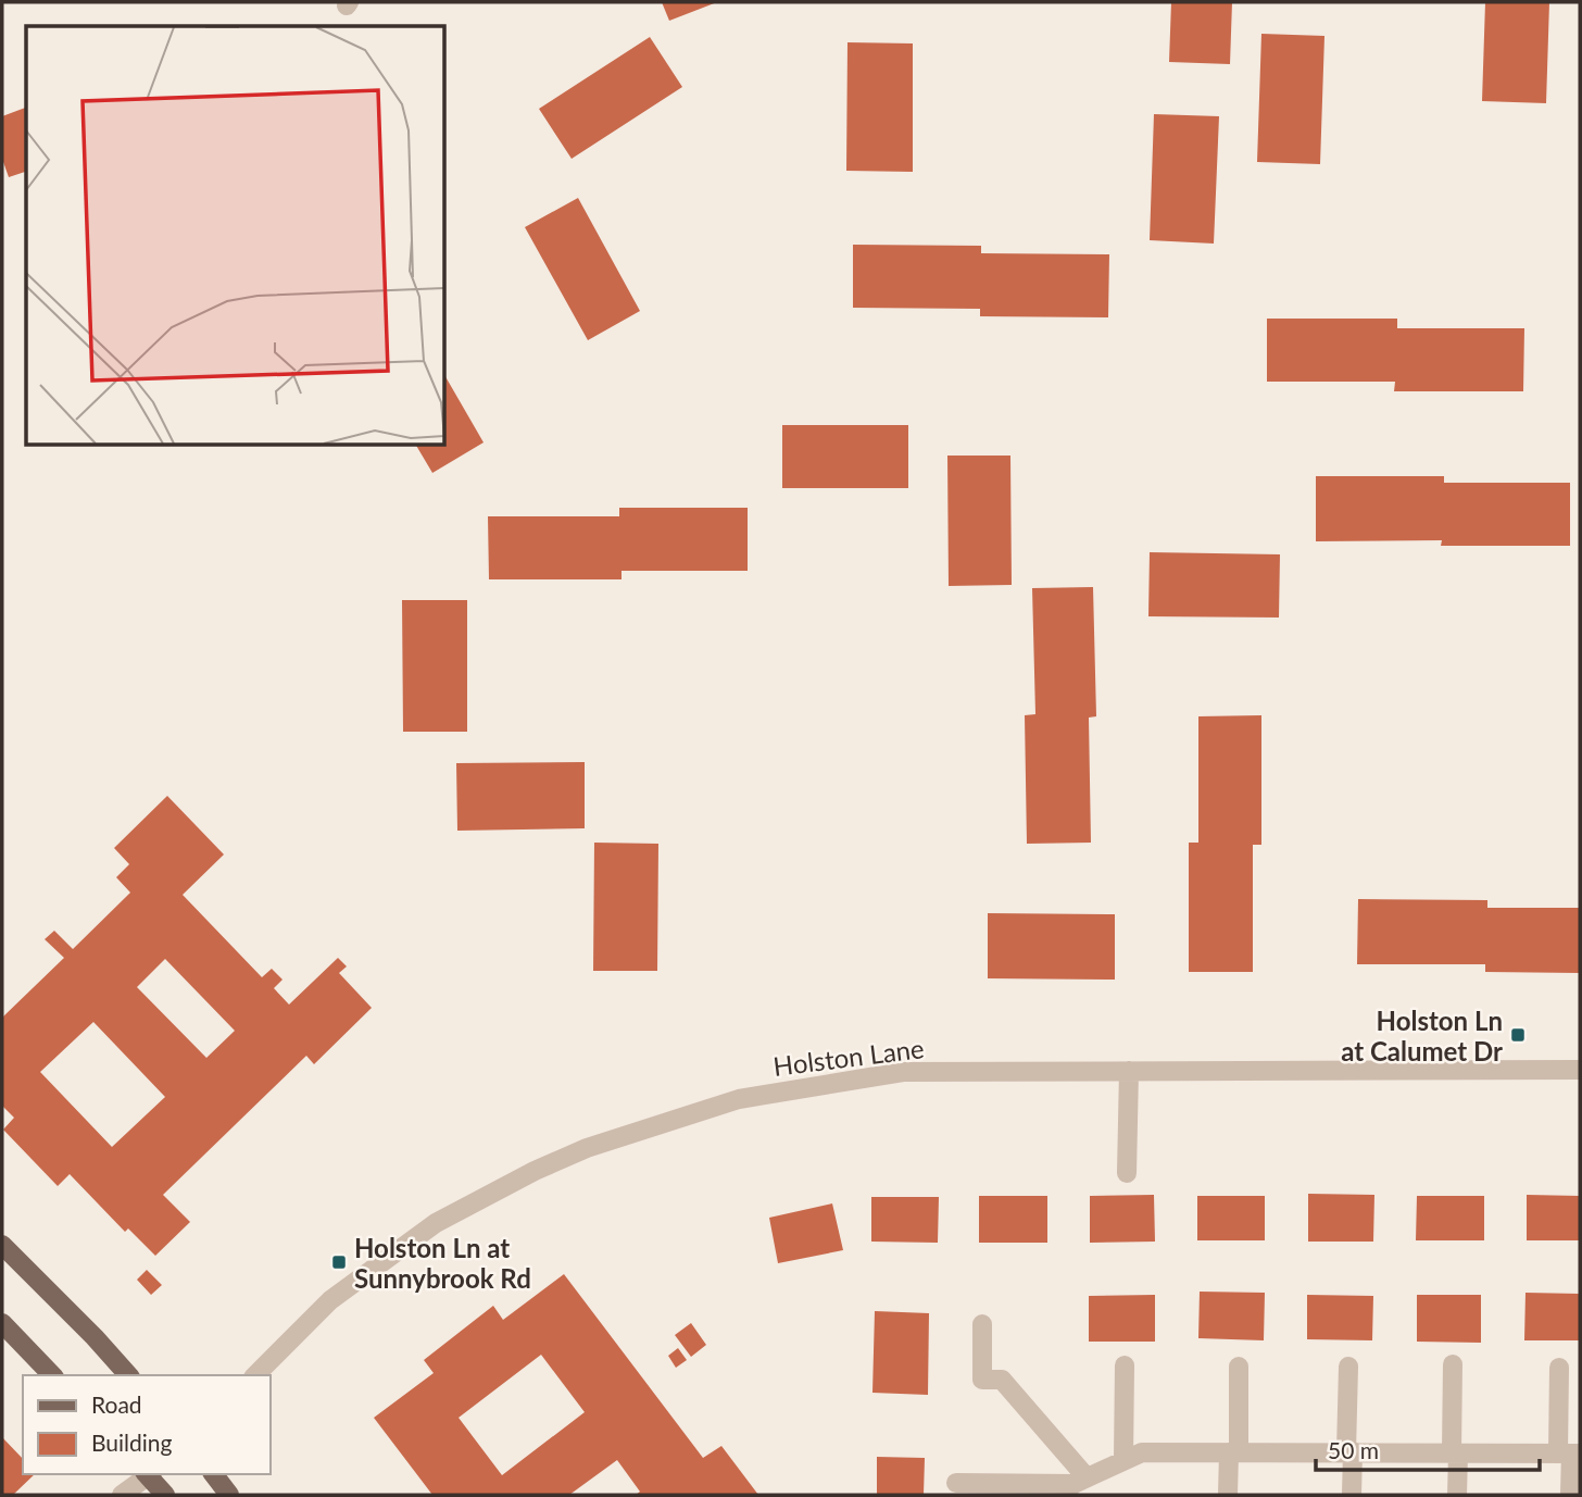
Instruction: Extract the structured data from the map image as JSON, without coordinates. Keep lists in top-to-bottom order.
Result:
{
  "streets": {
    "street": ["Holston Lane"]
  },
  "places": {
    "transit": ["Holston Ln at Calumet Dr", "Holston Ln at Sunnybrook Rd"]
  },
  "legend": ["Road", "Building"],
  "scale_bar": "50 m"
}
